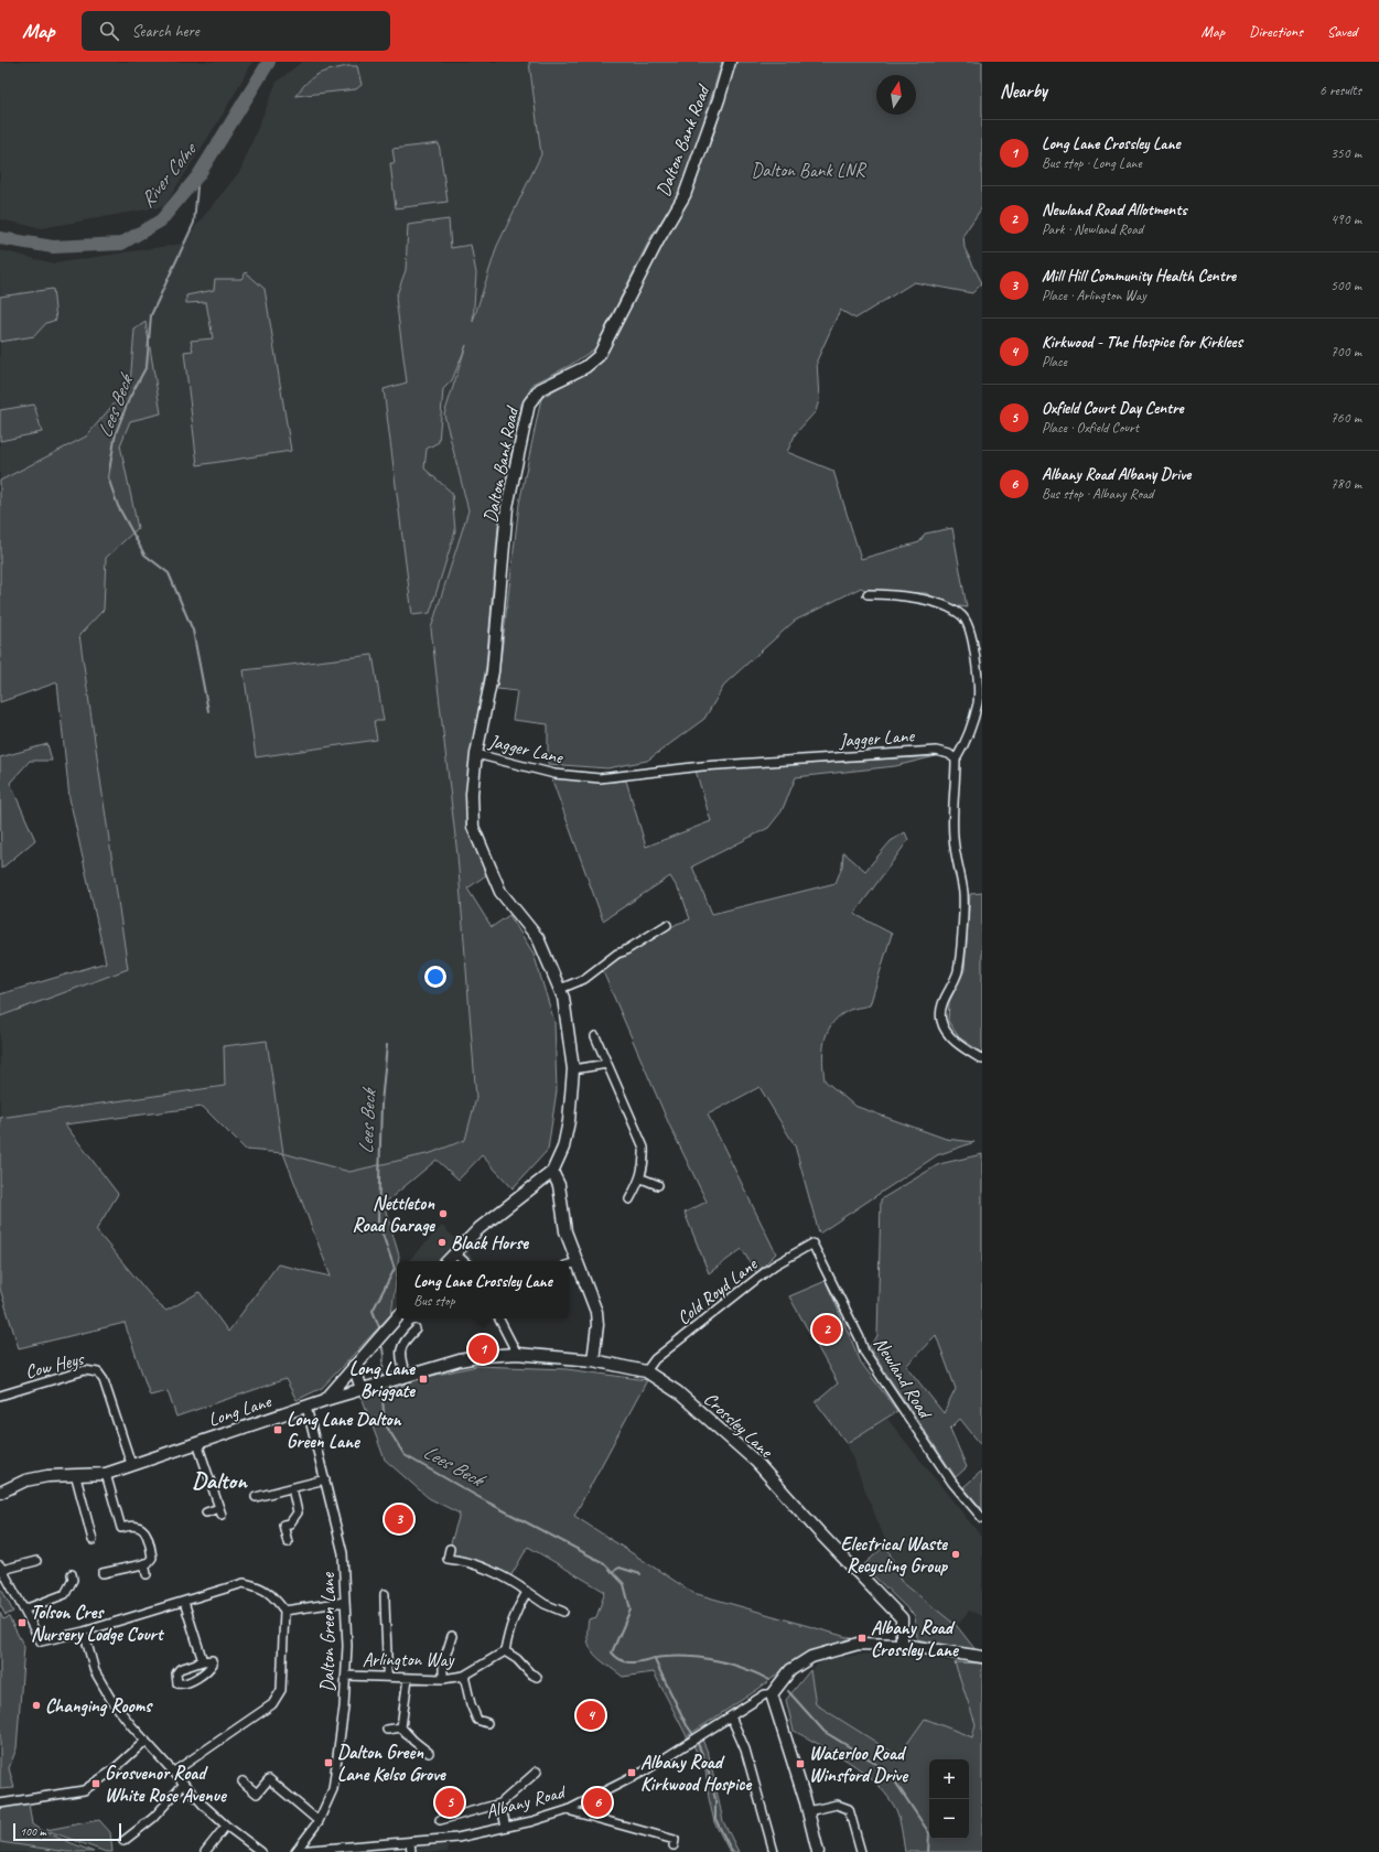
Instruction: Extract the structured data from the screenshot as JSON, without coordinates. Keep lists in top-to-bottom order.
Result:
{
  "streets": {
    "street": [
      "Dalton Bank Road",
      "Jagger Lane",
      "Cold Royd Lane",
      "Cow Heys",
      "Newland Road",
      "Long Lane",
      "Crossley Lane",
      "Dalton Green Lane",
      "Arlington Way",
      "Albany Road"
    ]
  },
  "crossings": [
    ["Dalton Bank Road", "Jagger Lane"],
    ["Cold Royd Lane", "Newland Road"],
    ["Cold Royd Lane", "Crossley Lane"],
    ["Cow Heys", "Long Lane"],
    ["Long Lane", "Crossley Lane"],
    ["Long Lane", "Dalton Green Lane"],
    ["Crossley Lane", "Albany Road"],
    ["Dalton Green Lane", "Arlington Way"],
    ["Dalton Green Lane", "Albany Road"]
  ],
  "districts": ["Dalton"],
  "water": ["River Colne", "Lees Beck"],
  "parks": ["Dalton Bank LNR"],
  "places": {
    "other": [
      "Nettleton Road Garage",
      "Black Horse",
      "Electrical Waste Recycling Group",
      "Changing Rooms"
    ],
    "transit": [
      "Long Lane Briggate",
      "Long Lane Dalton Green Lane",
      "Tolson Cres Nursery Lodge Court",
      "Albany Road Crossley Lane",
      "Dalton Green Lane Kelso Grove",
      "Waterloo Road Winsford Drive",
      "Albany Road Kirkwood Hospice",
      "Grosvenor Road White Rose Avenue"
    ]
  },
  "scale_bar": "100 m",
  "north": "top",
  "page": {
    "header": "Map",
    "search": "Search here",
    "nav": ["Map", "Directions", "Saved"],
    "heading": ["Nearby", "6 results"],
    "list": [
      {
        "mark": "1",
        "name": "Long Lane Crossley Lane",
        "note": "Bus stop · Long Lane",
        "value": "350 m"
      },
      {
        "mark": "2",
        "name": "Newland Road Allotments",
        "note": "Park · Newland Road",
        "value": "490 m"
      },
      {
        "mark": "3",
        "name": "Mill Hill Community Health Centre",
        "note": "Place · Arlington Way",
        "value": "500 m"
      },
      {
        "mark": "4",
        "name": "Kirkwood - The Hospice for Kirklees",
        "note": "Place",
        "value": "700 m"
      },
      {
        "mark": "5",
        "name": "Oxfield Court Day Centre",
        "note": "Place · Oxfield Court",
        "value": "760 m"
      },
      {
        "mark": "6",
        "name": "Albany Road Albany Drive",
        "note": "Bus stop · Albany Road",
        "value": "780 m"
      }
    ],
    "popup": ["Long Lane Crossley Lane", "Bus stop"],
    "pins": [
      "2",
      "1",
      "3",
      "4",
      "5",
      "6"
    ],
    "map_buttons": ["+", "−"],
    "scale": "100 m"
  }
}
